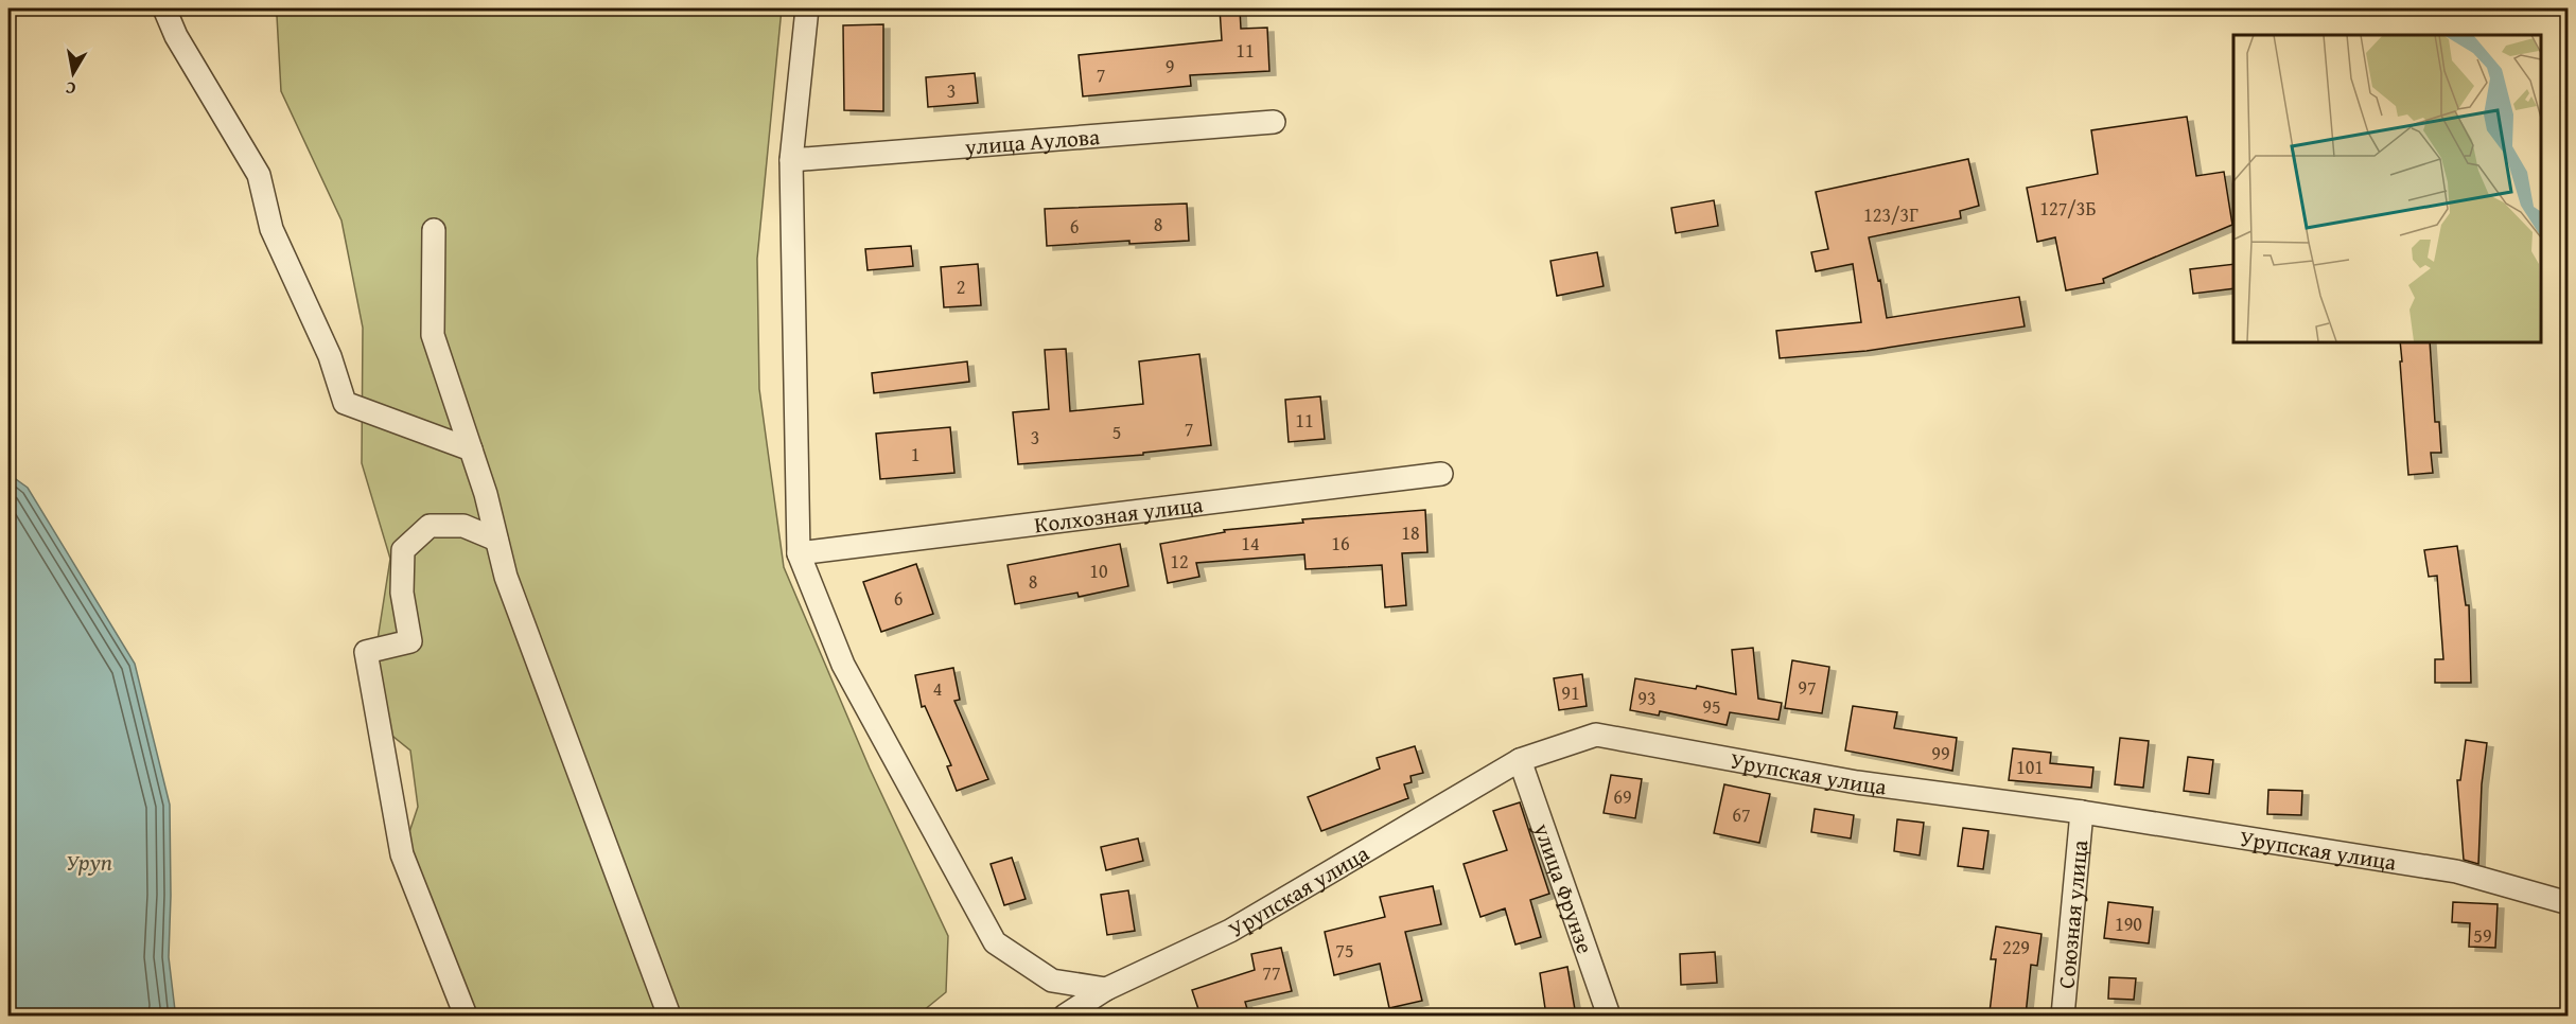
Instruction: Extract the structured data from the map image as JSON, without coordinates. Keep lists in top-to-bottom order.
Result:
{
  "streets": {
    "street": [
      "улица Аулова",
      "Колхозная улица",
      "Урупская улица",
      "улица Фрунзе",
      "Союзная улица"
    ]
  },
  "crossings": [
    ["Урупская улица", "улица Фрунзе"],
    ["Урупская улица", "Союзная улица"]
  ],
  "water": ["Уруп"],
  "house_numbers": [
    "11",
    "9",
    "7",
    "3",
    "127/3Б",
    "123/3Г",
    "8",
    "6",
    "2",
    "11",
    "7",
    "5",
    "3",
    "1",
    "18",
    "14",
    "16",
    "12",
    "10",
    "8",
    "6",
    "97",
    "4",
    "91",
    "93",
    "95",
    "99",
    "101",
    "69",
    "67",
    "190",
    "59",
    "229",
    "75",
    "77"
  ],
  "north": "bottom"
}
